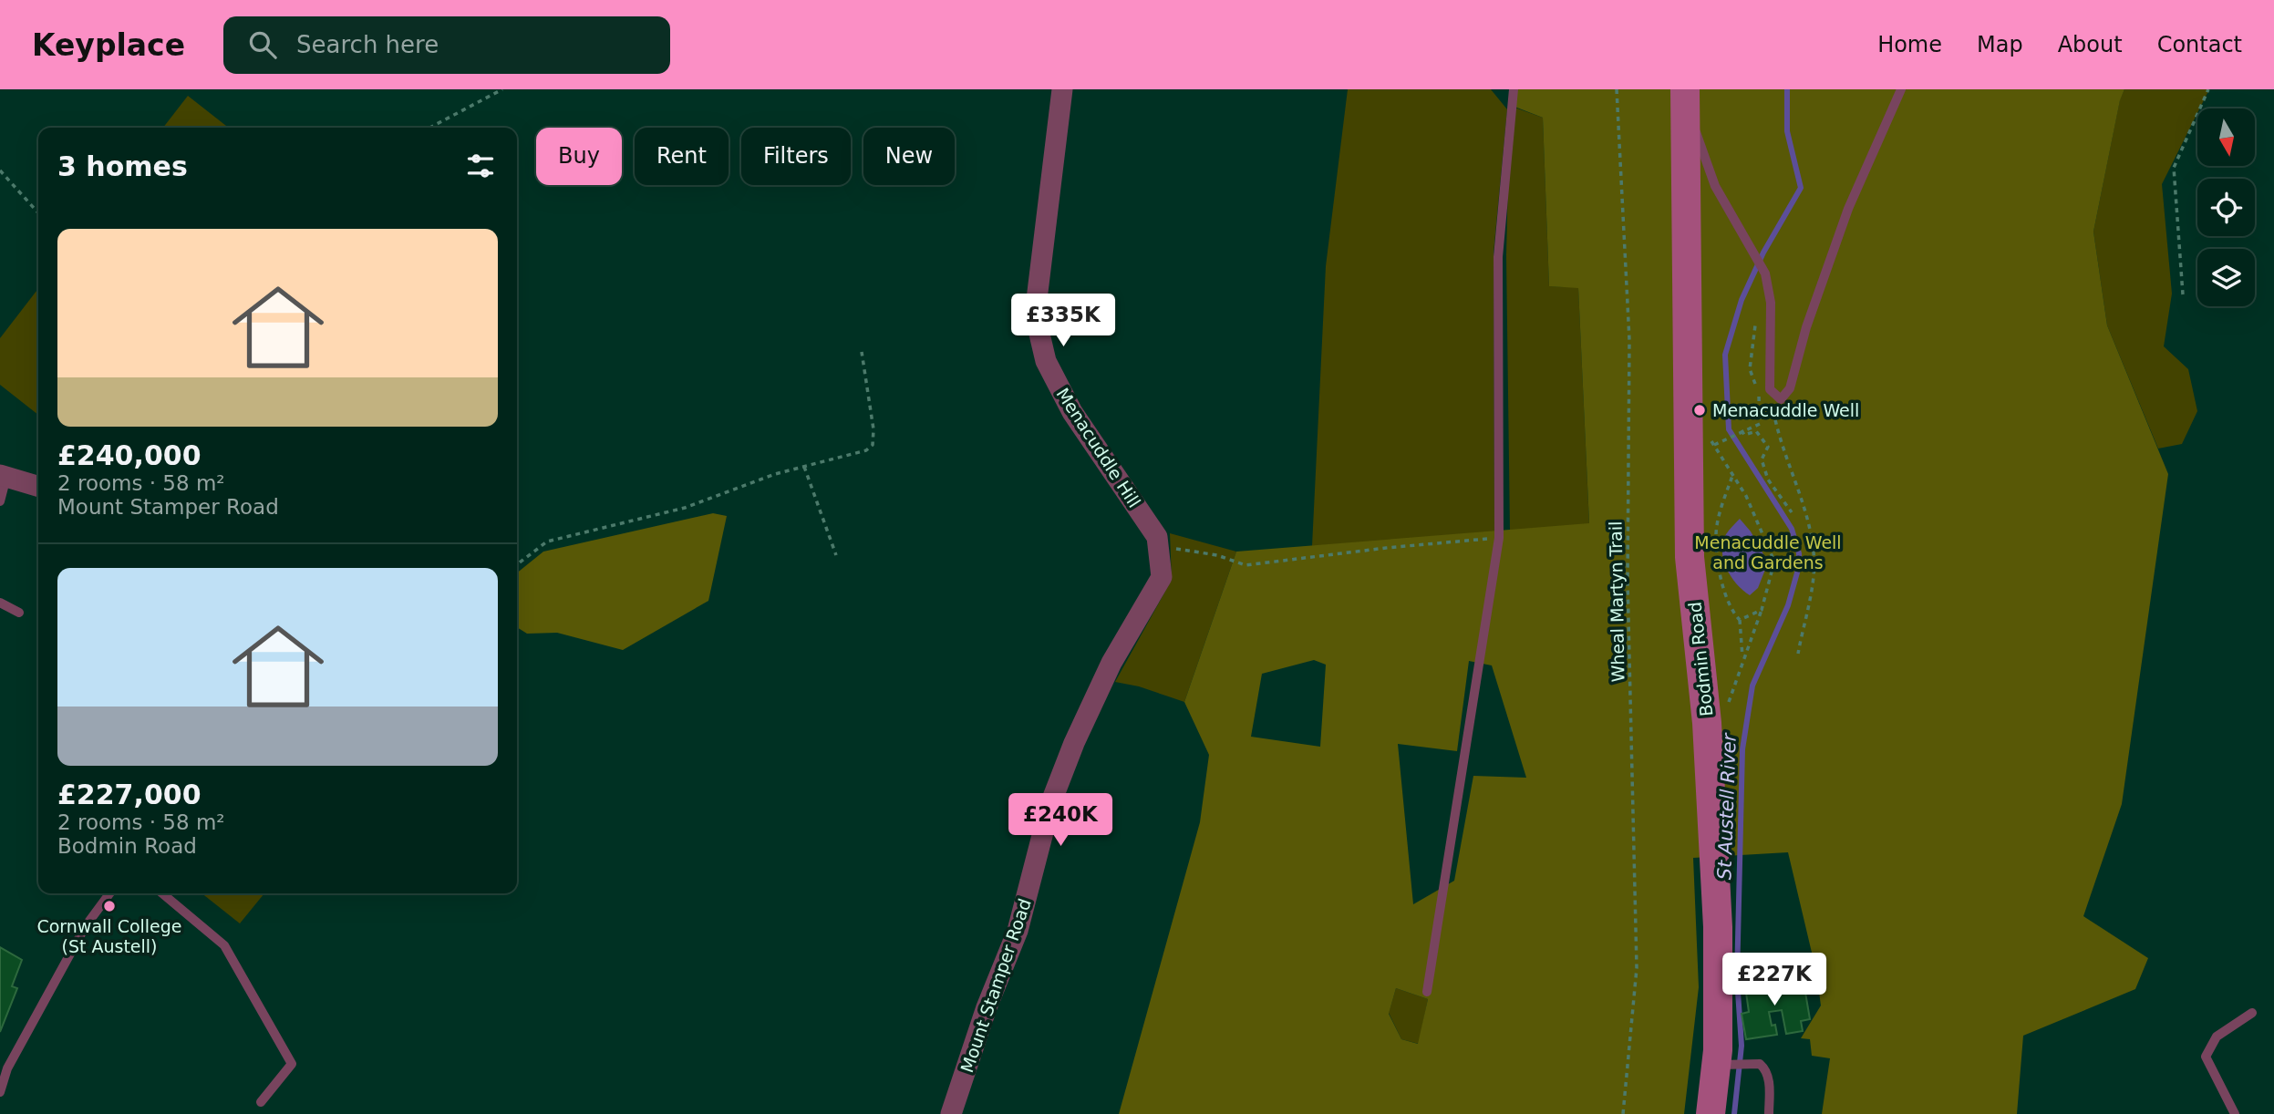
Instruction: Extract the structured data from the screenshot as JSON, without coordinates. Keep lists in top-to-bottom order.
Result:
{
  "streets": {
    "main road": ["Bodmin Road"],
    "street": ["Menacuddle Hill", "Mount Stamper Road"],
    "path": ["Wheal Martyn Trail"]
  },
  "crossings": [
    ["Menacuddle Hill", "Mount Stamper Road"]
  ],
  "water": ["St Austell River"],
  "parks": ["Menacuddle Well and Gardens"],
  "places": ["Menacuddle Well", "Cornwall College (St Austell)"],
  "north": "bottom",
  "page": {
    "header": "Keyplace",
    "search": "Search here",
    "nav": [
      "Home",
      "Map",
      "About",
      "Contact"
    ],
    "chip": [
      "Buy",
      "Rent",
      "Filters",
      "New"
    ],
    "heading": "3 homes",
    "list": [
      {
        "name": "£240,000",
        "note": "2 rooms · 58 m² · Mount Stamper Road"
      },
      {
        "name": "£227,000",
        "note": "2 rooms · 58 m² · Bodmin Road"
      }
    ],
    "price": ["£335K", "£240K", "£227K"]
  }
}
